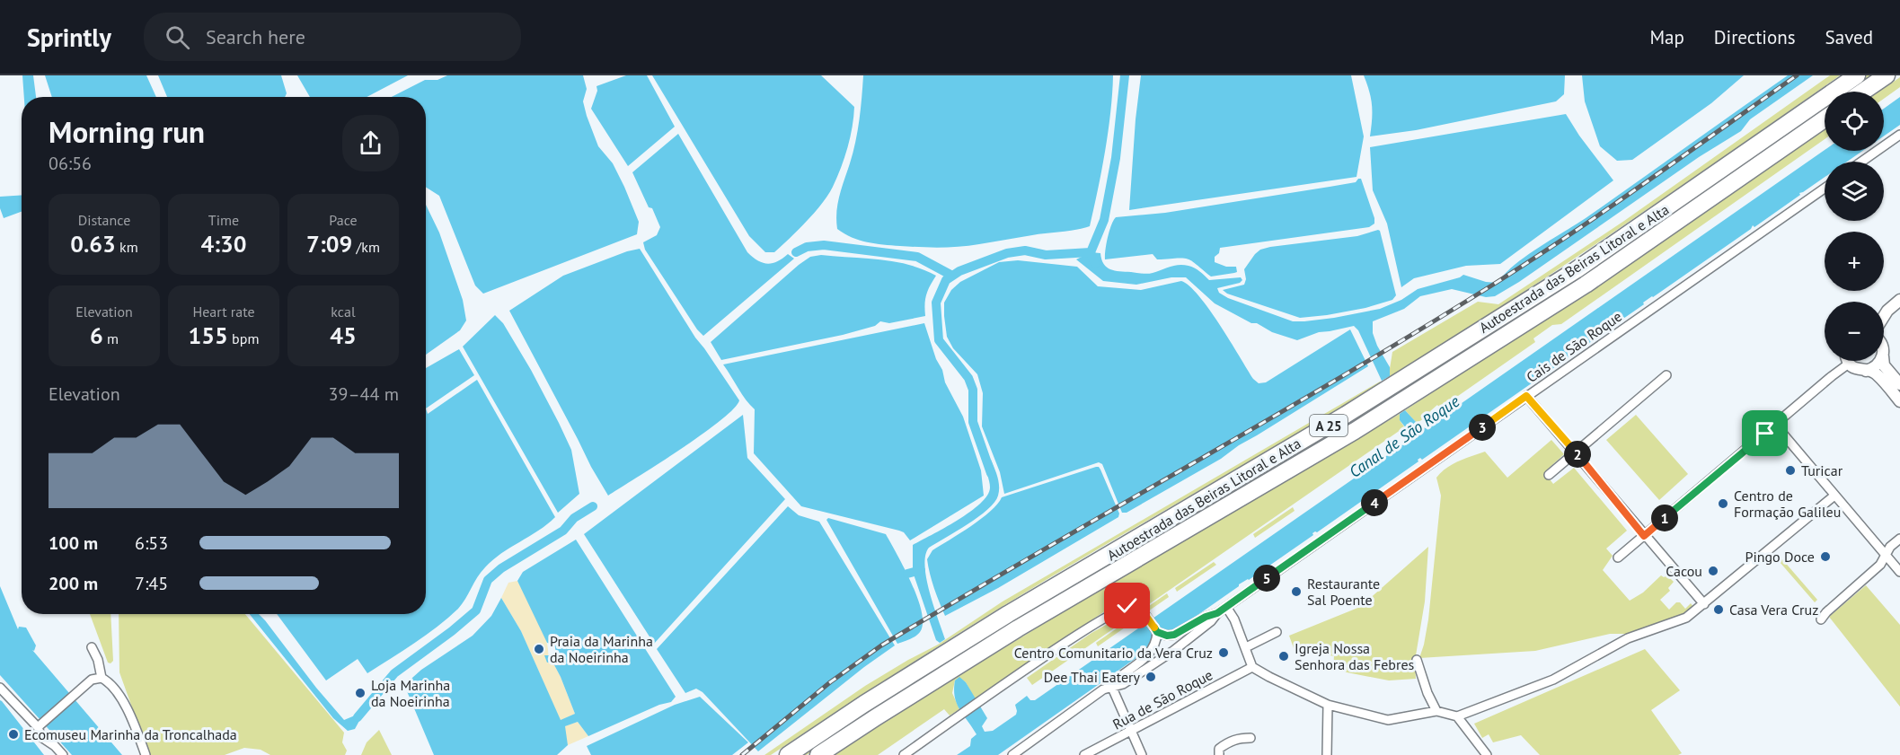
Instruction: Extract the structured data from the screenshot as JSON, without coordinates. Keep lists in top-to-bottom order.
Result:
{
  "streets": {
    "highway": ["Autoestrada das Beiras Litoral e Alta", "A 25"],
    "street": ["Cais de São Roque", "Rua de São Roque"]
  },
  "water": ["Canal de São Roque"],
  "places": [
    "Turicar",
    "Centro de Formação Galileu",
    "Pingo Doce",
    "Cacou",
    "Restaurante Sal Poente",
    "Casa Vera Cruz",
    "Praia da Marinha da Noeirinha",
    "Centro Comunitario da Vera Cruz",
    "Igreja Nossa Senhora das Febres",
    "Dee Thai Eatery",
    "Loja Marinha da Noeirinha",
    "Ecomuseu Marinha da Troncalhada"
  ],
  "page": {
    "header": "Sprintly",
    "search": "Search here",
    "nav": ["Map", "Directions", "Saved"],
    "map_buttons": ["+", "−"],
    "heading": ["Morning run", "06:56"],
    "stats": [
      ["Distance", "0.63 km"],
      ["Time", "4:30"],
      ["Pace", "7:09 /km"],
      ["Elevation", "6 m"],
      ["Heart rate", "155 bpm"],
      ["kcal", "45"]
    ],
    "chart": ["Elevation", "39–44 m"],
    "pins": [
      "3",
      "2",
      "4",
      "1",
      "5"
    ],
    "list": [
      {
        "name": "100 m",
        "note": "6:53"
      },
      {
        "name": "200 m",
        "note": "7:45"
      }
    ]
  }
}
